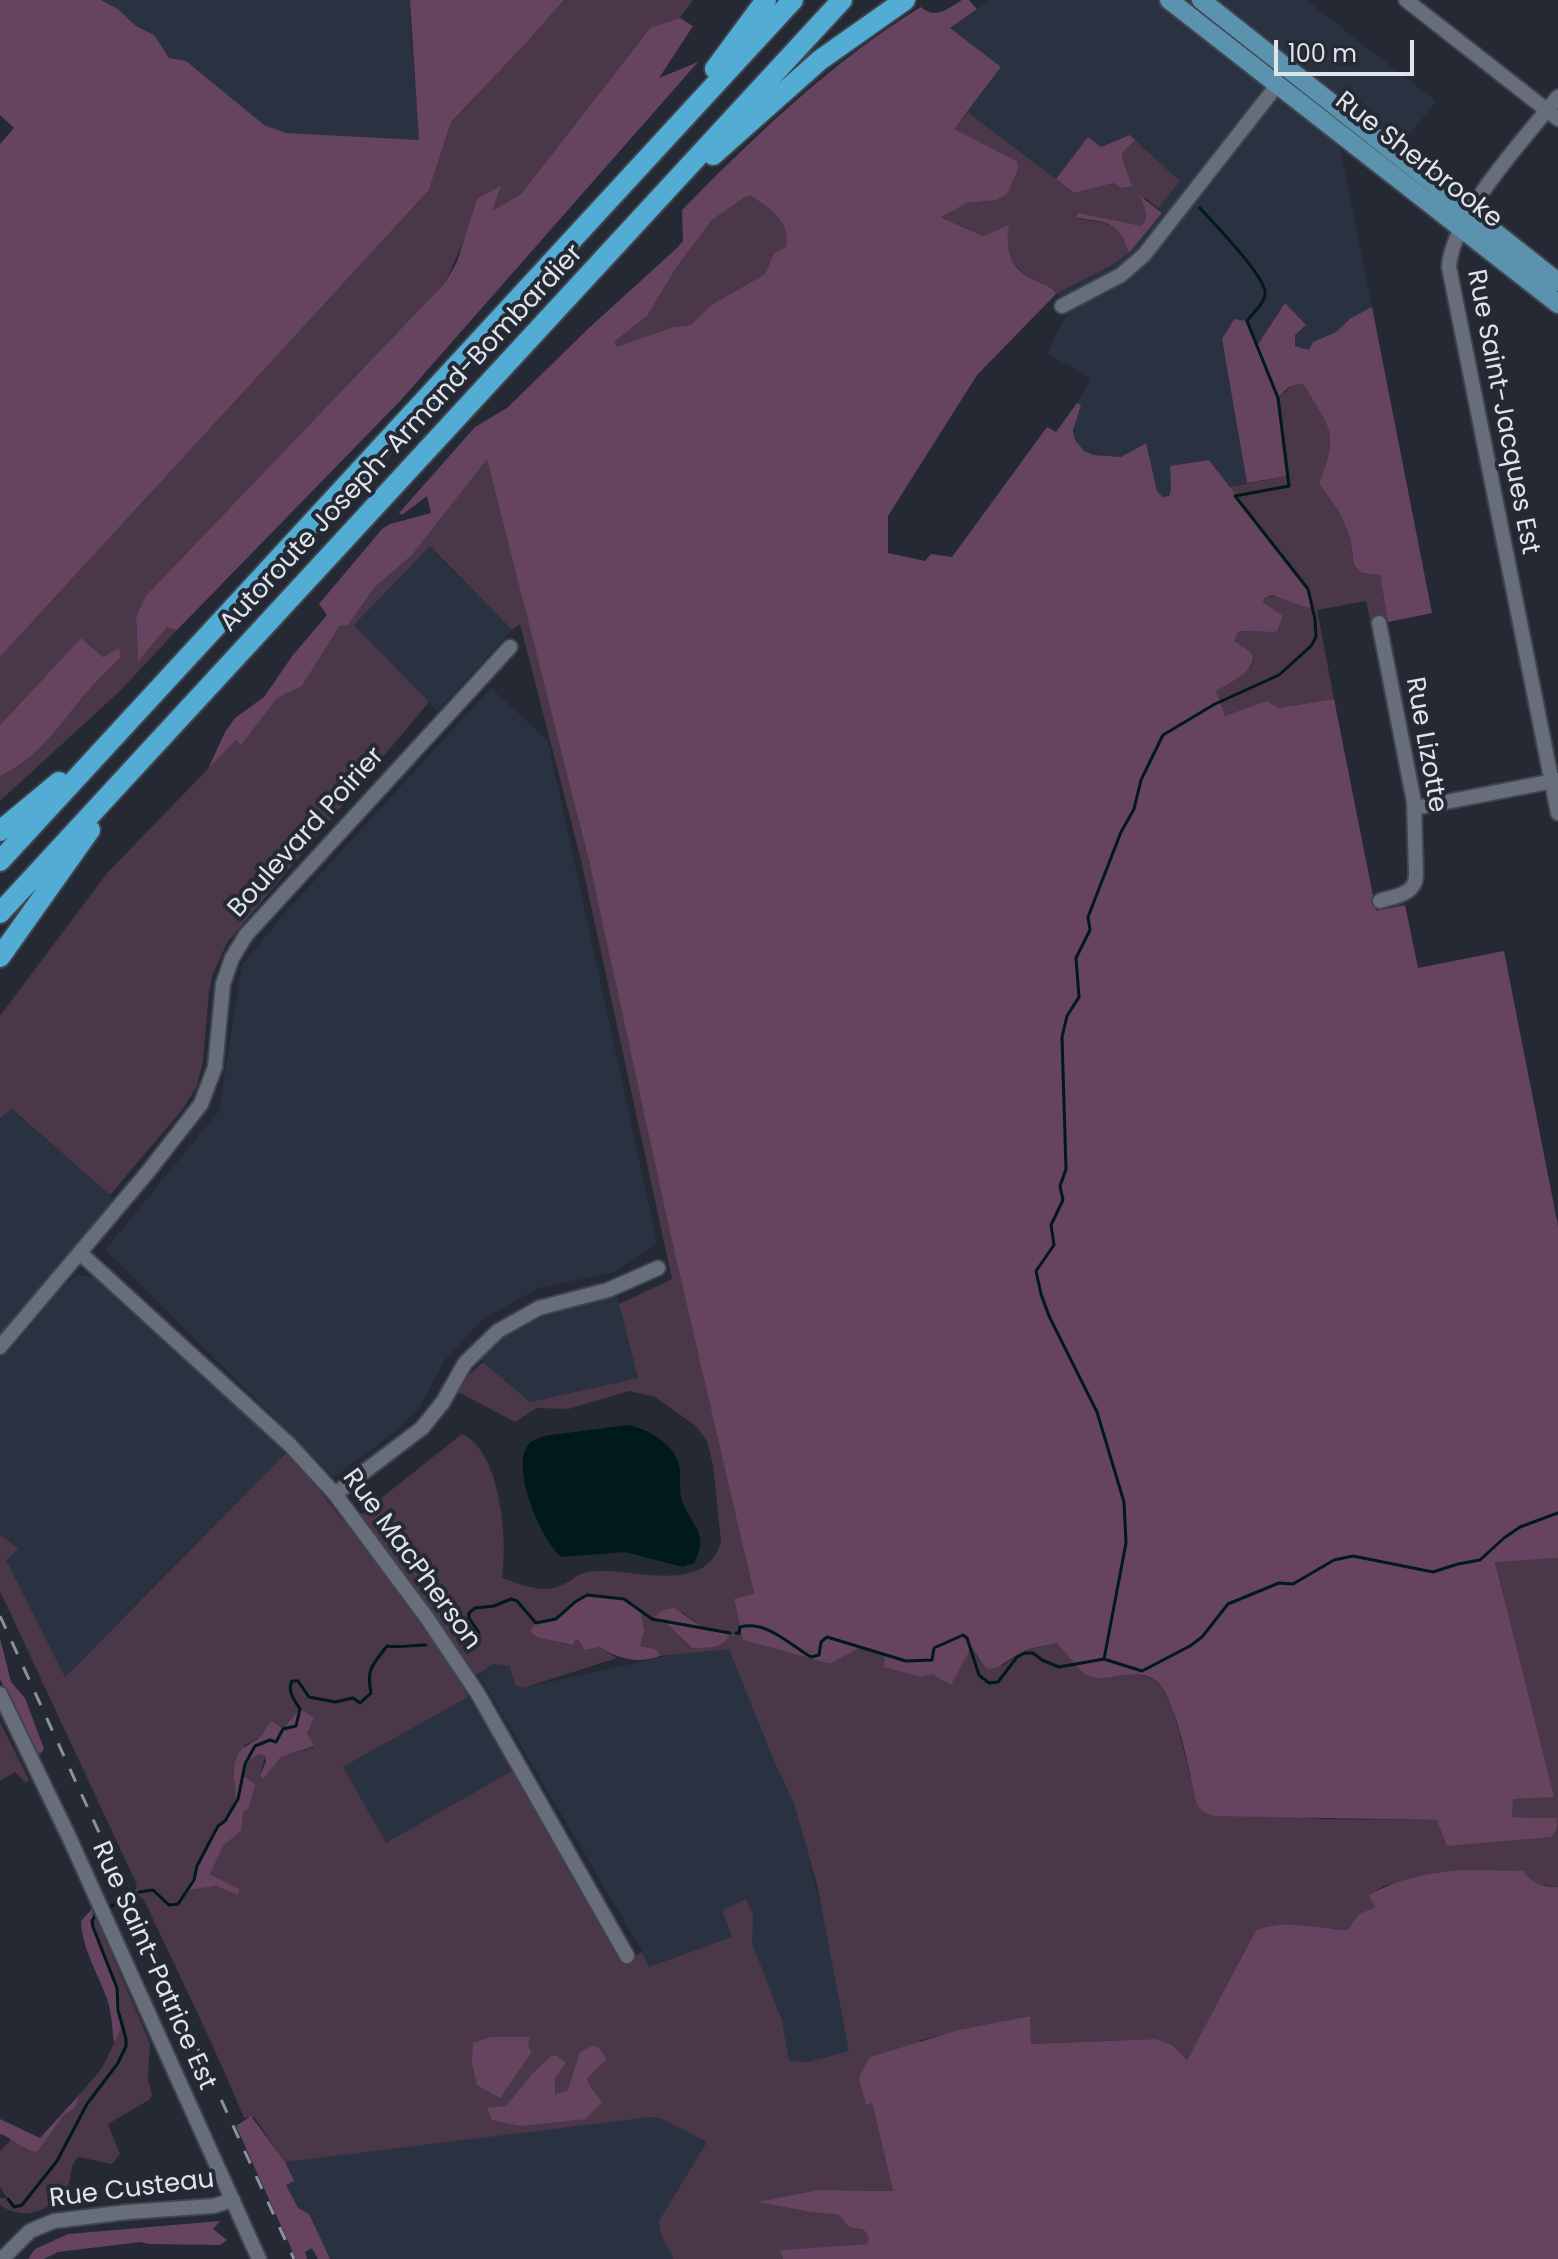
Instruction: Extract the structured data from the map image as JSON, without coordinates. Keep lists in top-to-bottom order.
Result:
{
  "streets": {
    "highway": ["Autoroute Joseph-Armand-Bombardier"],
    "main road": ["Rue Sherbrooke"],
    "street": [
      "Rue Saint-Jacques Est",
      "Rue Lizotte",
      "Boulevard Poirier",
      "Rue MacPherson",
      "Rue Saint-Patrice Est",
      "Rue Custeau"
    ]
  },
  "crossings": [
    ["Rue Sherbrooke", "Rue Saint-Jacques Est"],
    ["Boulevard Poirier", "Rue MacPherson"],
    ["Rue Saint-Patrice Est", "Rue Custeau"]
  ],
  "scale_bar": "100 m"
}
